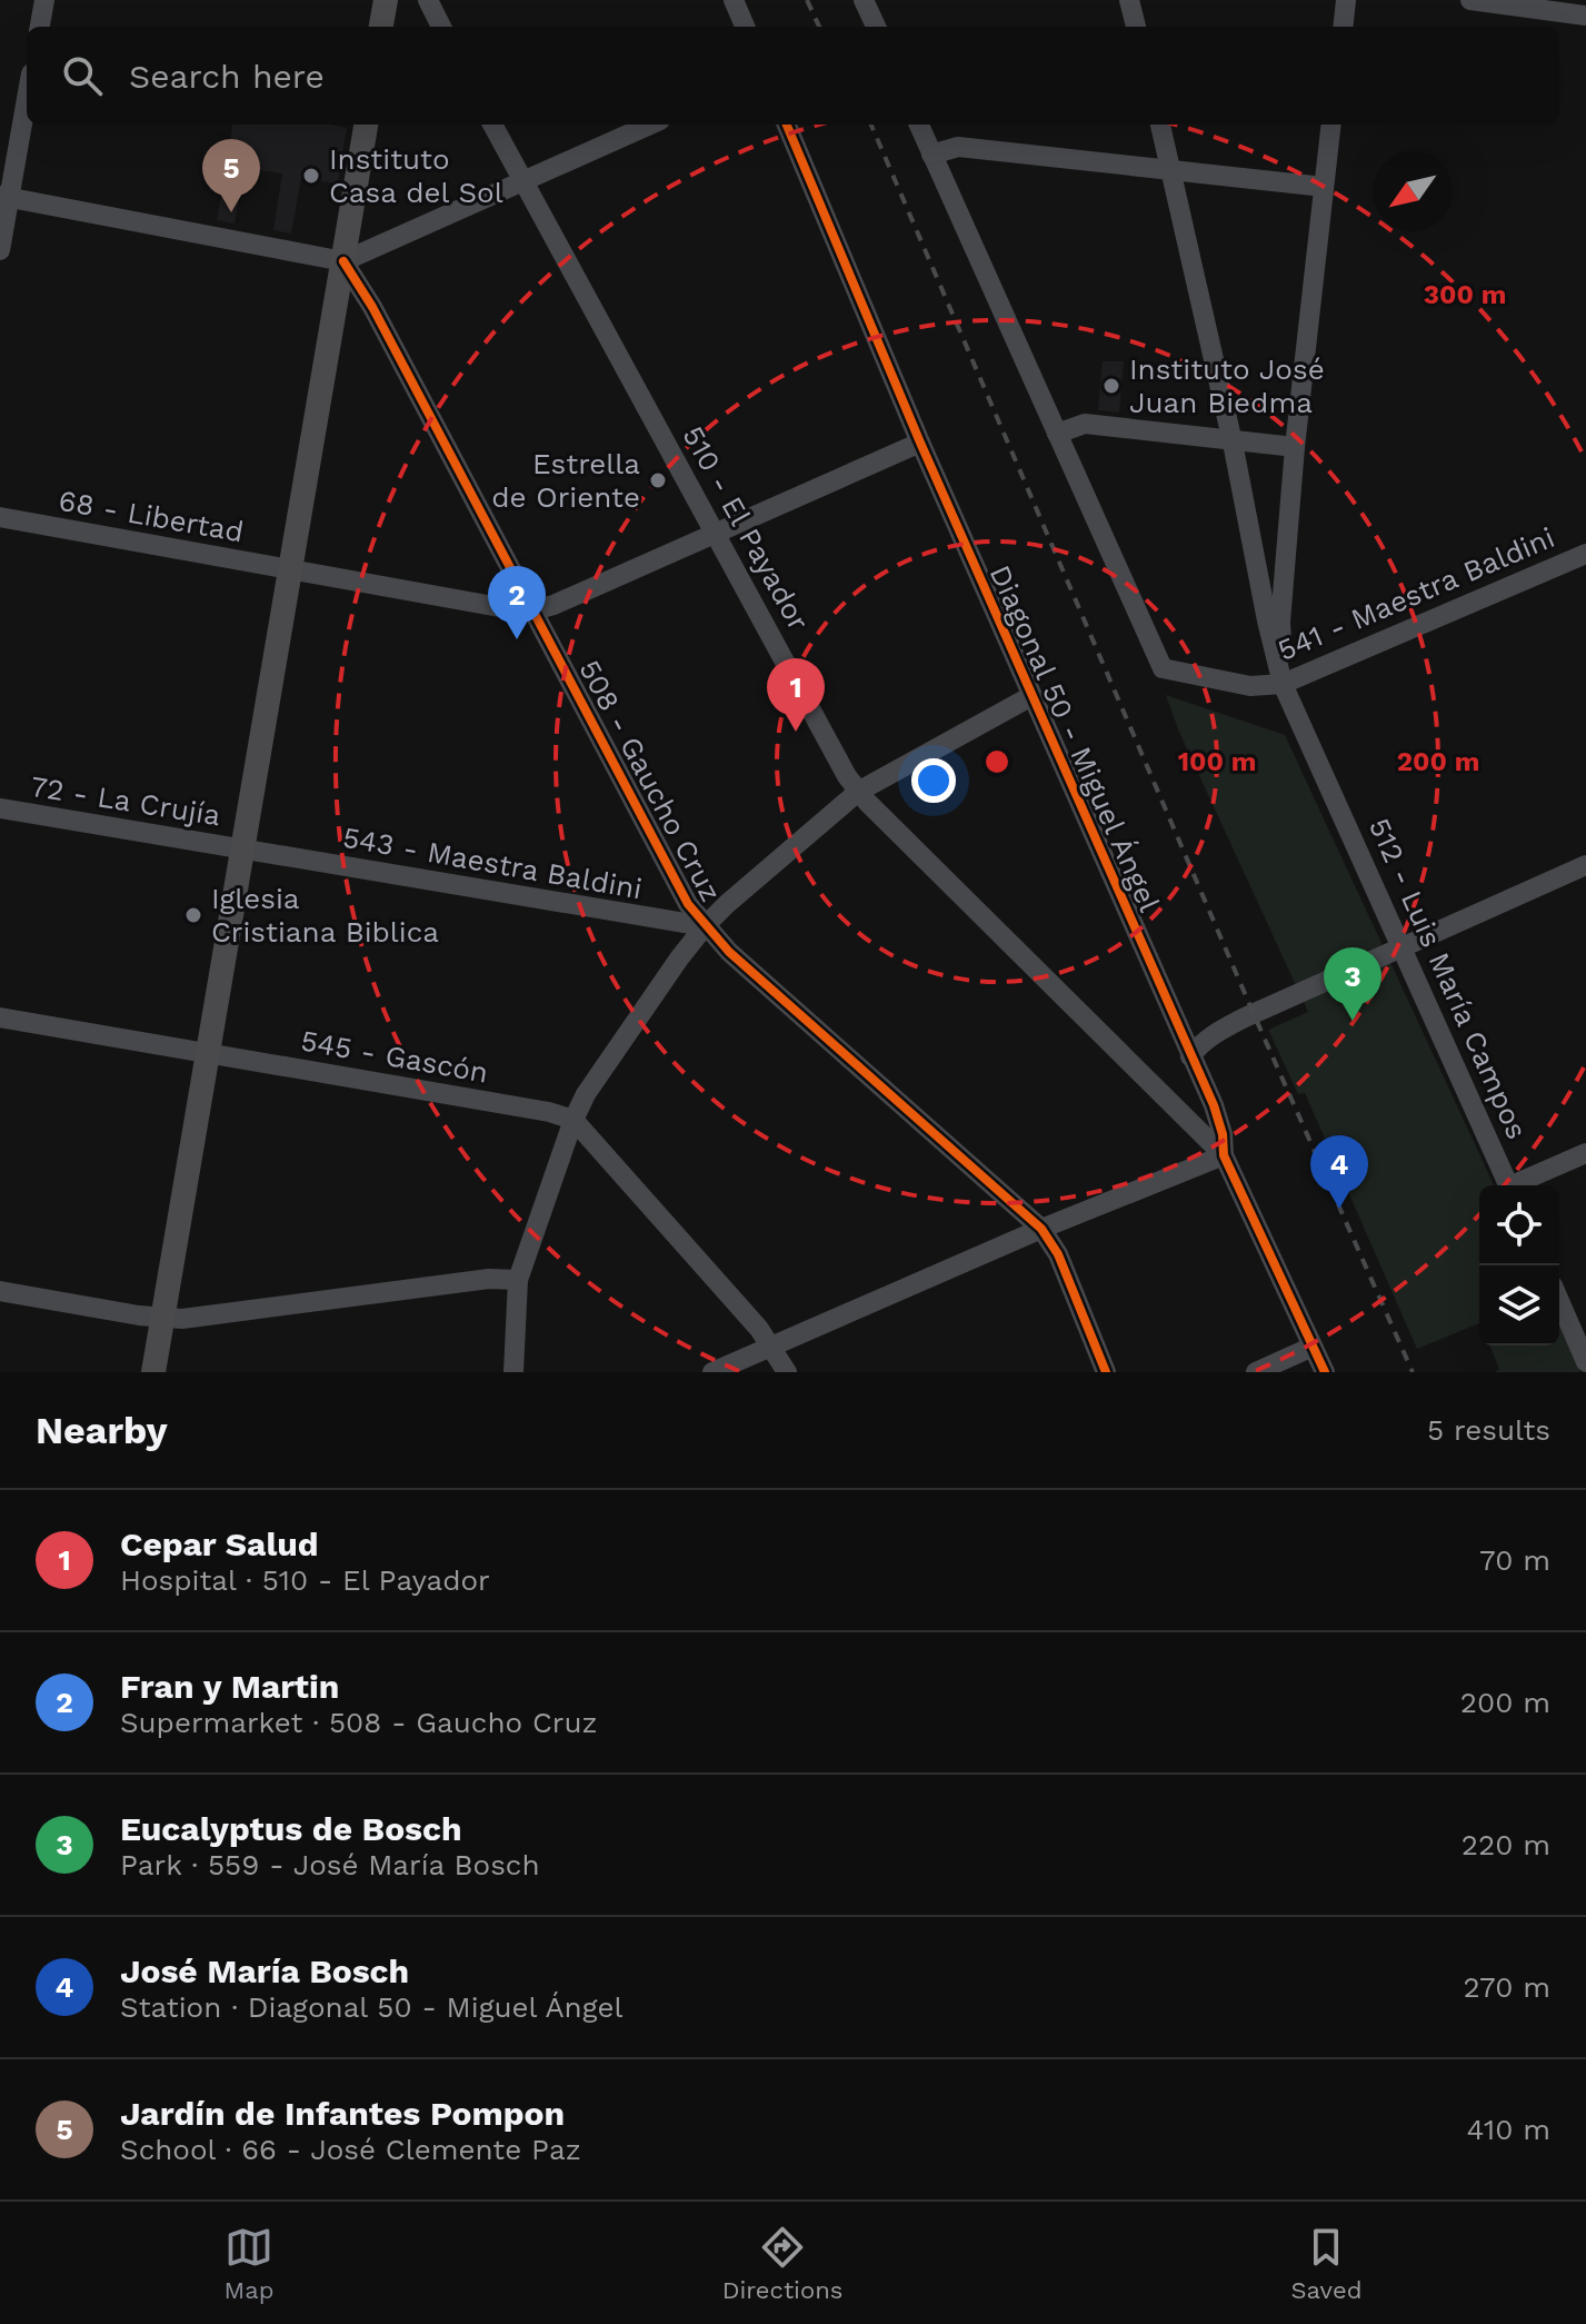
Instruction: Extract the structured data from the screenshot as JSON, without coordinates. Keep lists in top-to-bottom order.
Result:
{
  "streets": {
    "street": [
      "68 - Libertad",
      "510 - El Payador",
      "541 - Maestra Baldini",
      "Diagonal 50 - Miguel Ángel",
      "508 - Gaucho Cruz",
      "72 - La Crujía",
      "543 - Maestra Baldini",
      "512 - Luis María Campos",
      "545 - Gascón"
    ]
  },
  "crossings": [
    ["68 - Libertad", "508 - Gaucho Cruz"],
    ["510 - El Payador", "Diagonal 50 - Miguel Ángel"],
    ["541 - Maestra Baldini", "512 - Luis María Campos"],
    ["508 - Gaucho Cruz", "543 - Maestra Baldini"],
    ["72 - La Crujía", "543 - Maestra Baldini"]
  ],
  "places": [
    "Instituto Casa del Sol",
    "Instituto José Juan Biedma",
    "Estrella de Oriente",
    "Iglesia Cristiana Biblica"
  ],
  "north": "bottom left",
  "page": {
    "search": "Search here",
    "pins": [
      "5",
      "2",
      "1",
      "3",
      "4"
    ],
    "heading": ["Nearby", "5 results"],
    "list": [
      {
        "mark": "1",
        "name": "Cepar Salud",
        "note": "Hospital · 510 - El Payador",
        "value": "70 m"
      },
      {
        "mark": "2",
        "name": "Fran y Martin",
        "note": "Supermarket · 508 - Gaucho Cruz",
        "value": "200 m"
      },
      {
        "mark": "3",
        "name": "Eucalyptus de Bosch",
        "note": "Park · 559 - José María Bosch",
        "value": "220 m"
      },
      {
        "mark": "4",
        "name": "José María Bosch",
        "note": "Station · Diagonal 50 - Miguel Ángel",
        "value": "270 m"
      },
      {
        "mark": "5",
        "name": "Jardín de Infantes Pompon",
        "note": "School · 66 - José Clemente Paz",
        "value": "410 m"
      }
    ],
    "nav": ["Map", "Directions", "Saved"]
  },
  "rings": ["300 m", "100 m", "200 m"]
}
